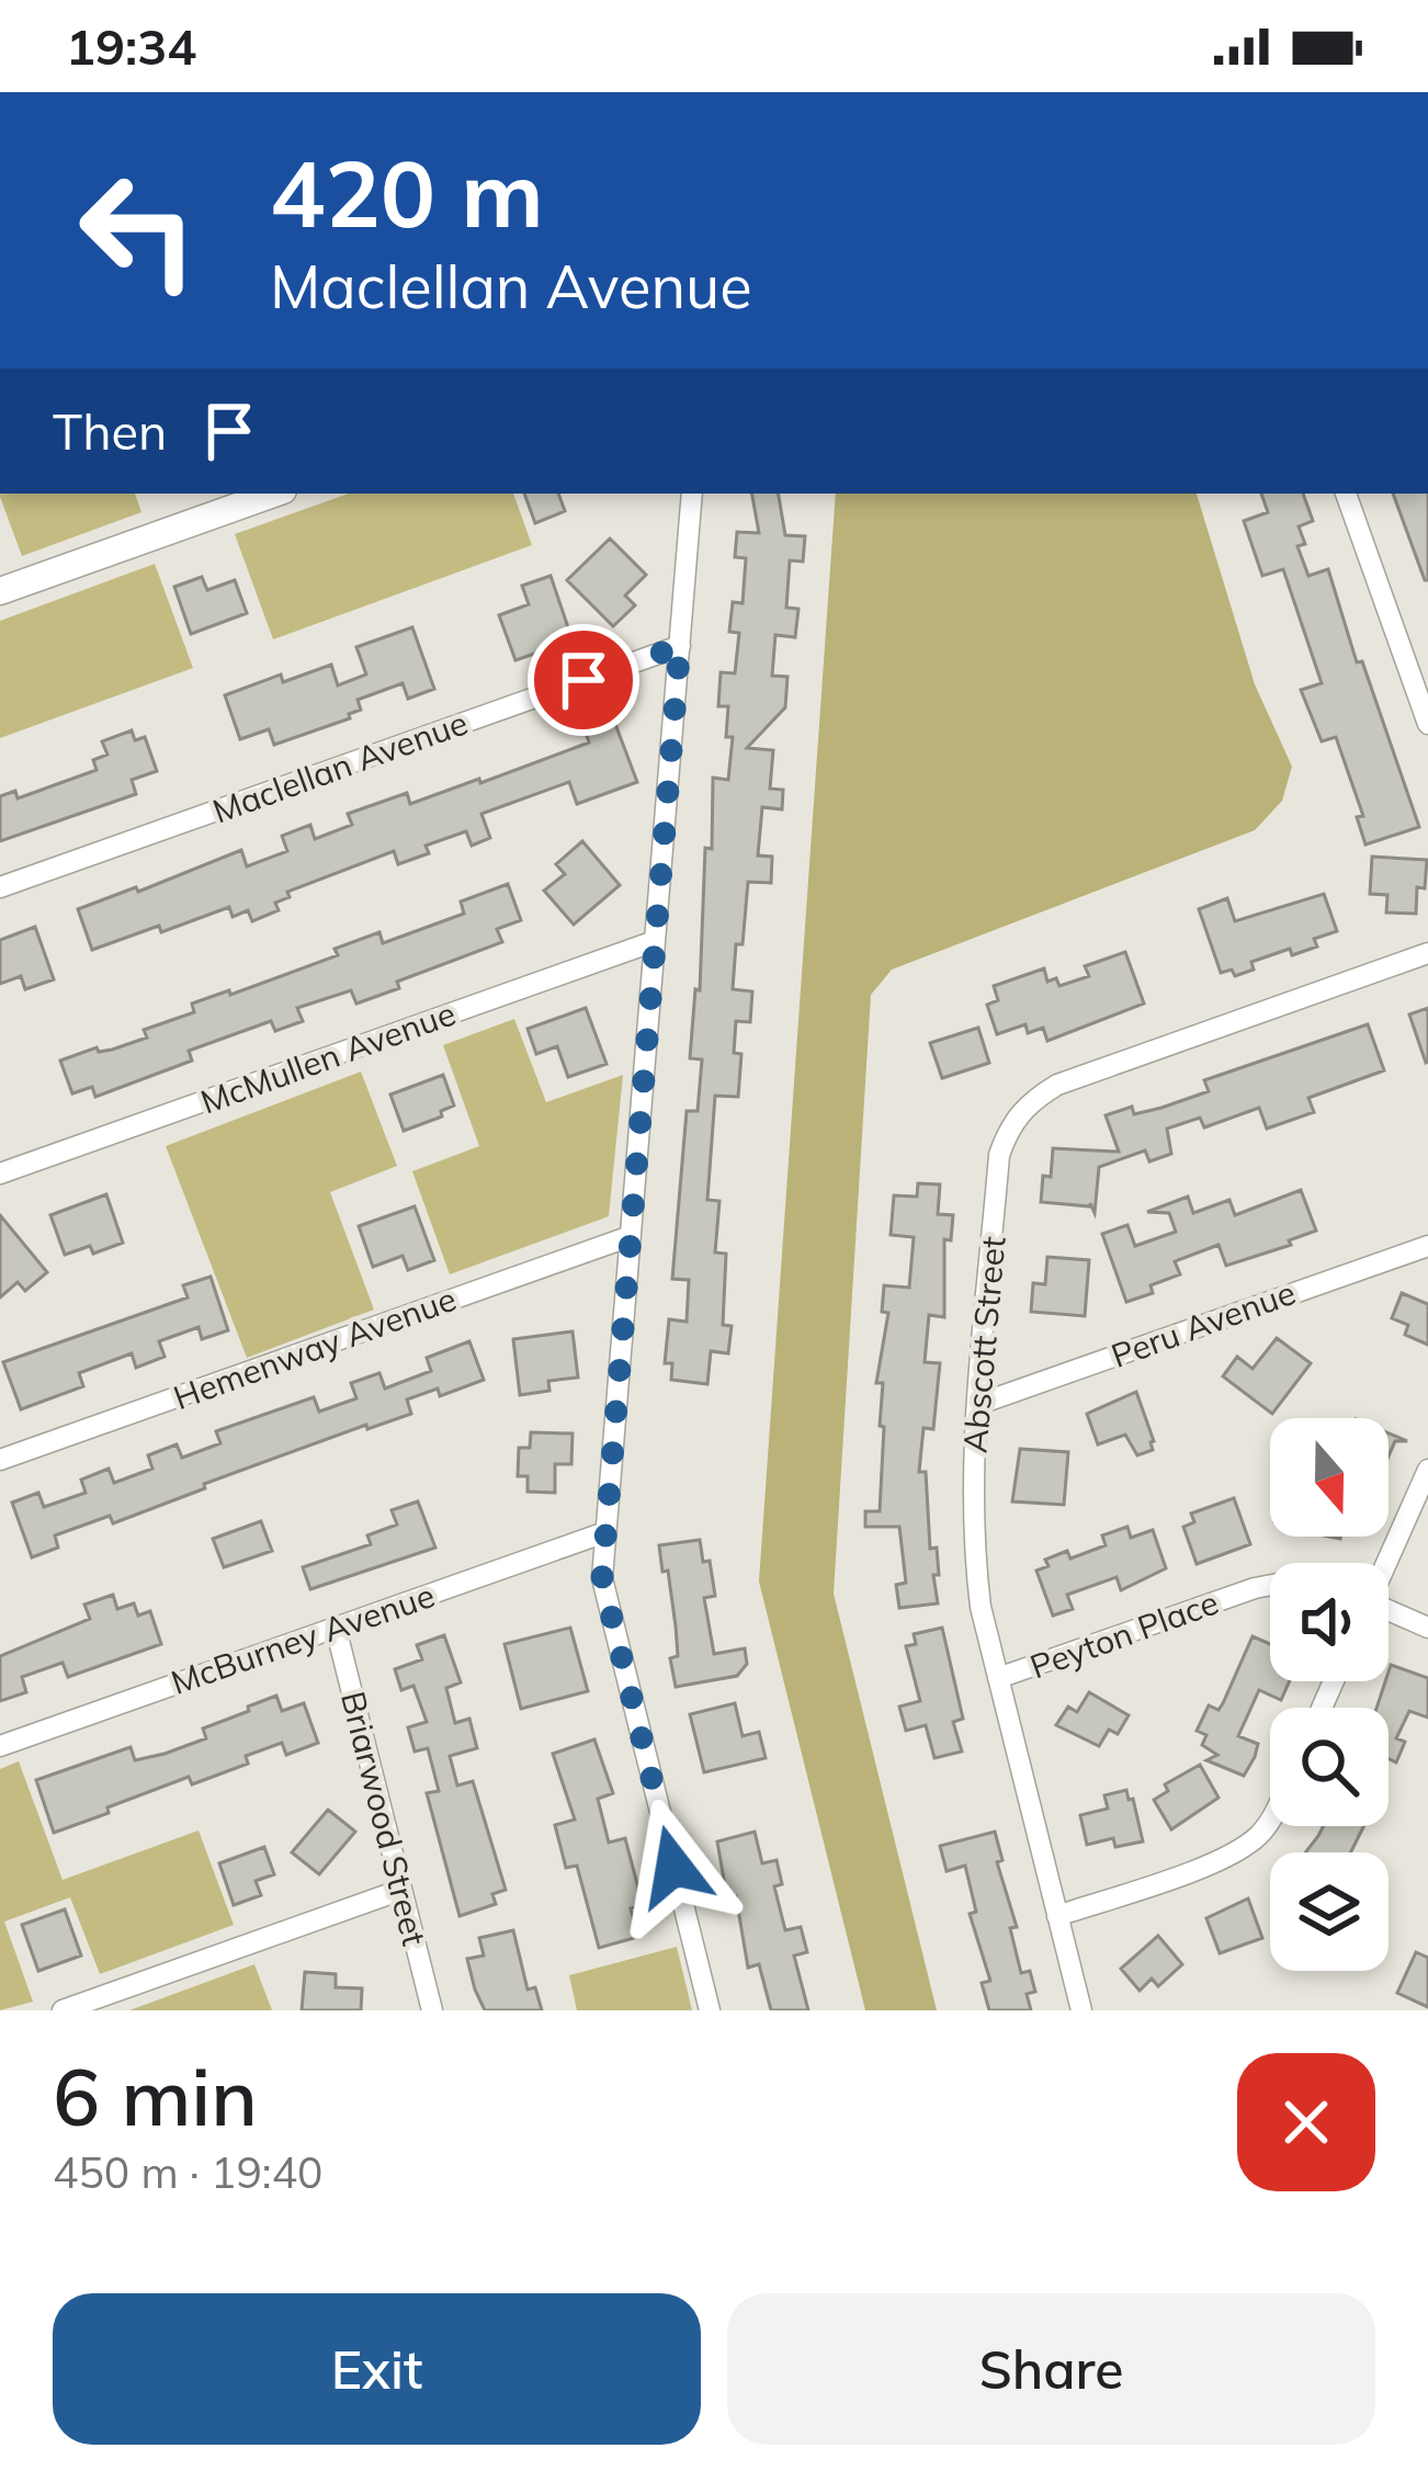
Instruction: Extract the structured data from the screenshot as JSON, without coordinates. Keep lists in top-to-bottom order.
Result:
{
  "streets": {
    "street": [
      "Maclellan Avenue",
      "McMullen Avenue",
      "Peru Avenue",
      "Abscott Street",
      "Hemenway Avenue",
      "Peyton Place",
      "McBurney Avenue",
      "Briarwood Street"
    ]
  },
  "crossings": [
    ["Peru Avenue", "Abscott Street"],
    ["Abscott Street", "Peyton Place"],
    ["McBurney Avenue", "Briarwood Street"]
  ],
  "north": "bottom",
  "page": {
    "status": "19:34",
    "turn": ["420 m", "Maclellan Avenue"],
    "then": "Then",
    "heading": ["6 min", "450 m · 19:40"],
    "buttons": ["Exit", "Share"]
  }
}
